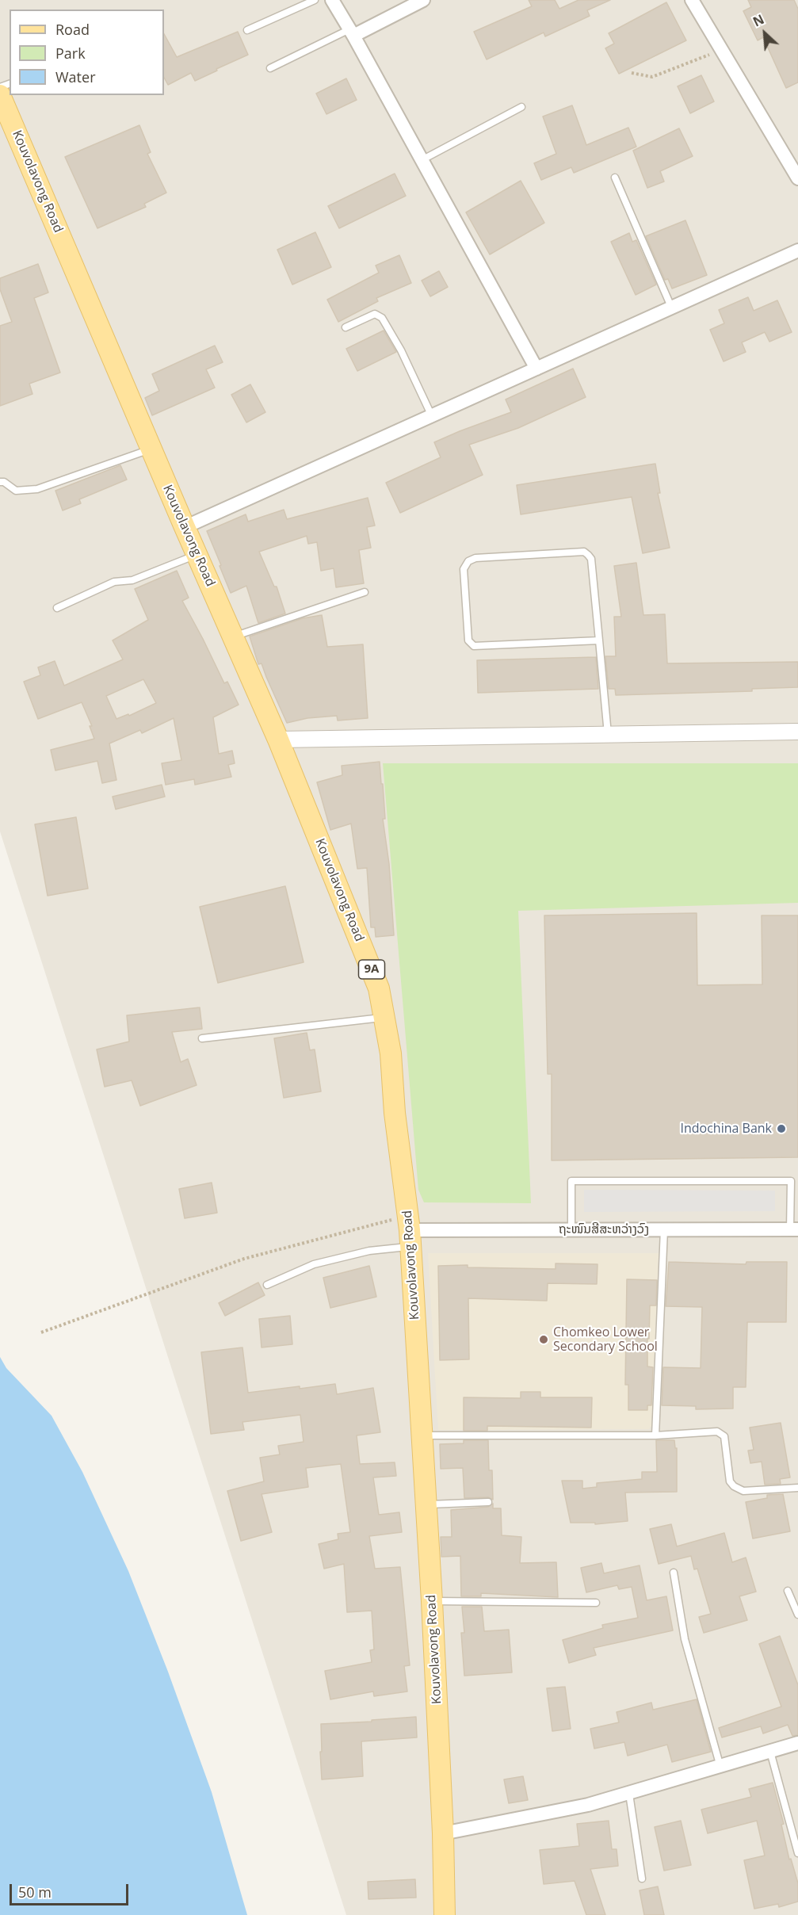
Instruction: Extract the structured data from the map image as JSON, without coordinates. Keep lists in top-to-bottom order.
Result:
{
  "streets": {
    "main road": ["Kouvolavong Road", "9A"],
    "street": ["ຖະໜົນສີສະຫວ່າງວົງ"]
  },
  "crossings": [
    ["Kouvolavong Road", "ຖະໜົນສີສະຫວ່າງວົງ"]
  ],
  "places": ["Indochina Bank", "Chomkeo Lower Secondary School"],
  "legend": ["Road", "Park", "Water"],
  "scale_bar": "50 m",
  "north": "top left"
}
